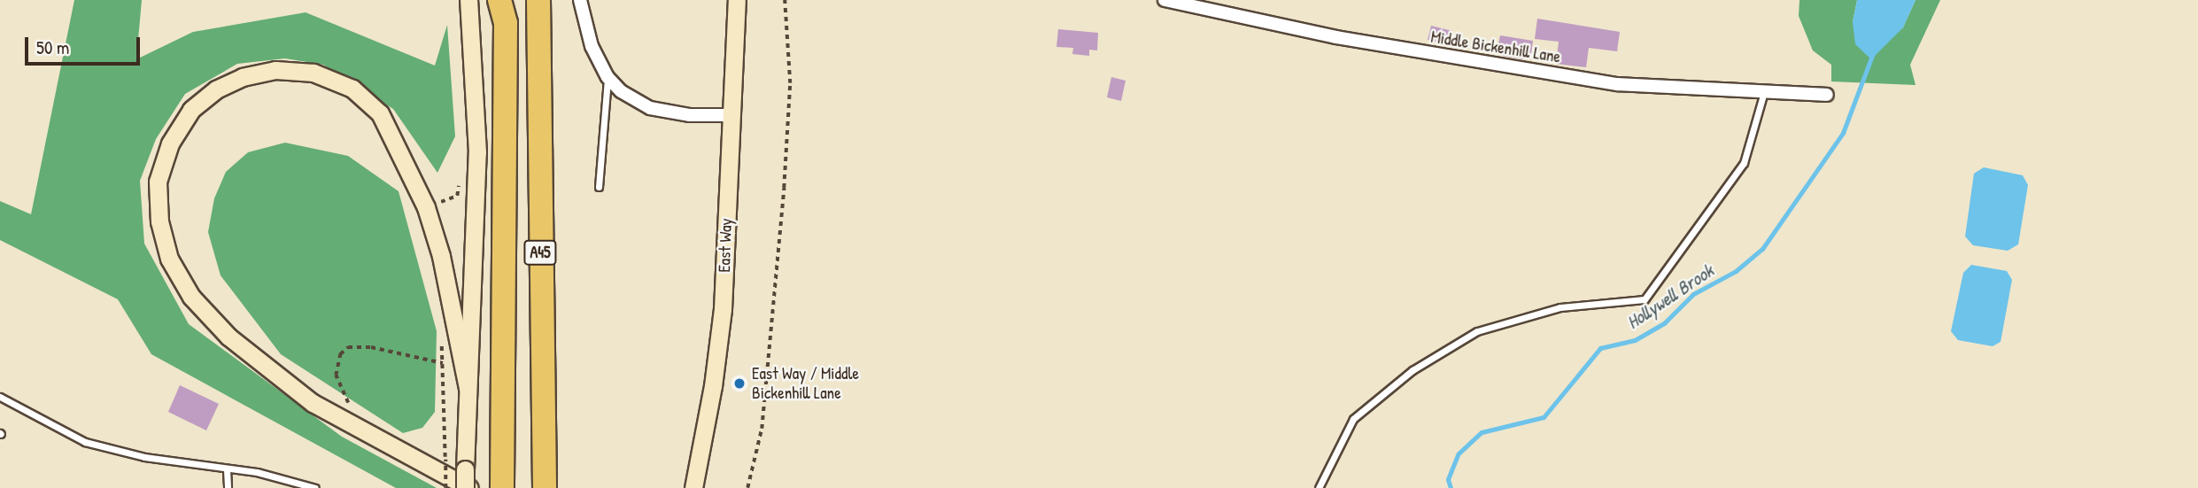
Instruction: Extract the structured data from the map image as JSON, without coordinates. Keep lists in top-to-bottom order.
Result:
{
  "streets": {
    "highway": ["A45"],
    "street": ["Middle Bickenhill Lane", "East Way"]
  },
  "water": ["Hollywell Brook"],
  "places": ["East Way / Middle Bickenhill Lane"],
  "scale_bar": "50 m"
}
